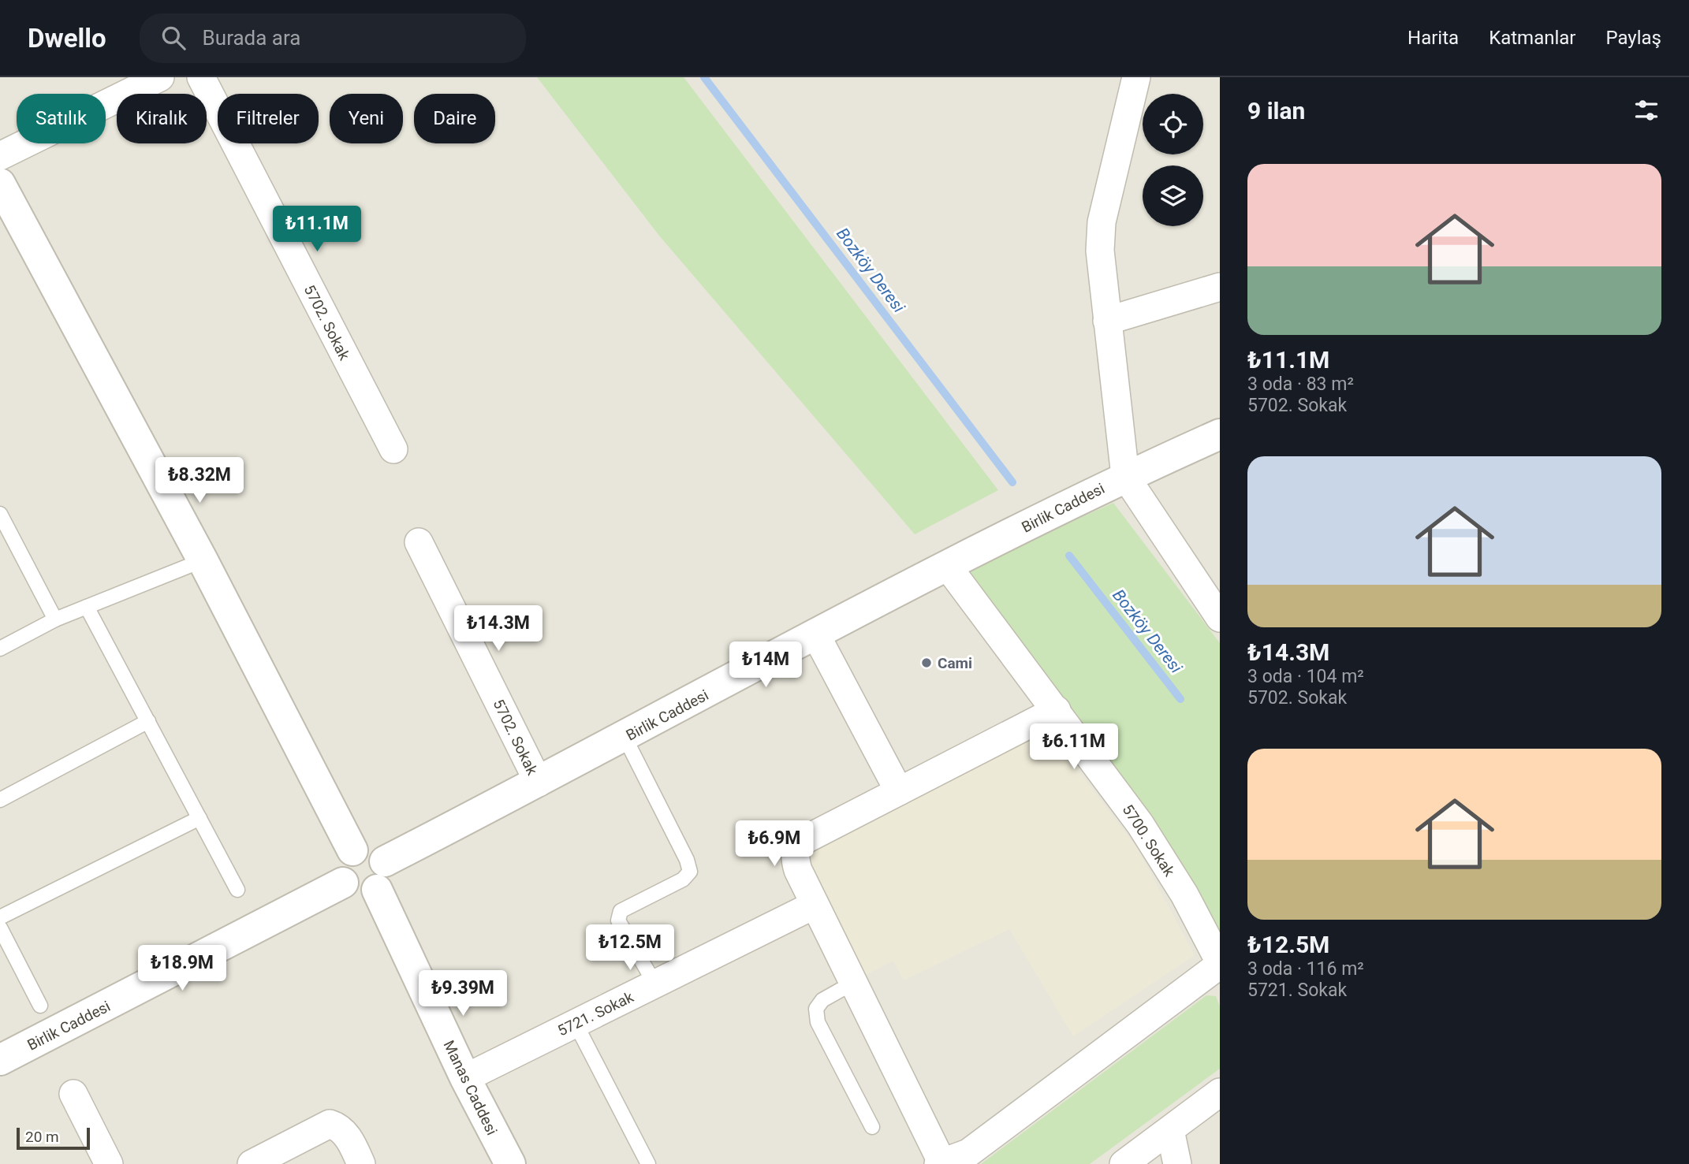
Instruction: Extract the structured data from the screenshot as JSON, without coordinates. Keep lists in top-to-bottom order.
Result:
{
  "streets": {
    "street": [
      "5702. Sokak",
      "Birlik Caddesi",
      "5700. Sokak",
      "5721. Sokak",
      "Manas Caddesi"
    ]
  },
  "crossings": [
    ["5702. Sokak", "Birlik Caddesi"],
    ["Birlik Caddesi", "5700. Sokak"],
    ["Birlik Caddesi", "Manas Caddesi"],
    ["5721. Sokak", "Manas Caddesi"]
  ],
  "water": ["Bozköy Deresi"],
  "places": ["Cami"],
  "scale_bar": "20 m",
  "page": {
    "header": "Dwello",
    "search": "Burada ara",
    "nav": ["Harita", "Katmanlar", "Paylaş"],
    "heading": "9 ilan",
    "chip": [
      "Satılık",
      "Kiralık",
      "Filtreler",
      "Yeni",
      "Daire"
    ],
    "list": [
      {
        "name": "₺11.1M",
        "note": "3 oda · 83 m² · 5702. Sokak"
      },
      {
        "name": "₺14.3M",
        "note": "3 oda · 104 m² · 5702. Sokak"
      },
      {
        "name": "₺12.5M",
        "note": "3 oda · 116 m² · 5721. Sokak"
      }
    ],
    "price": [
      "₺11.1M",
      "₺8.32M",
      "₺14.3M",
      "₺14M",
      "₺6.11M",
      "₺6.9M",
      "₺12.5M",
      "₺18.9M",
      "₺9.39M"
    ],
    "scale": "20 m"
  }
}
